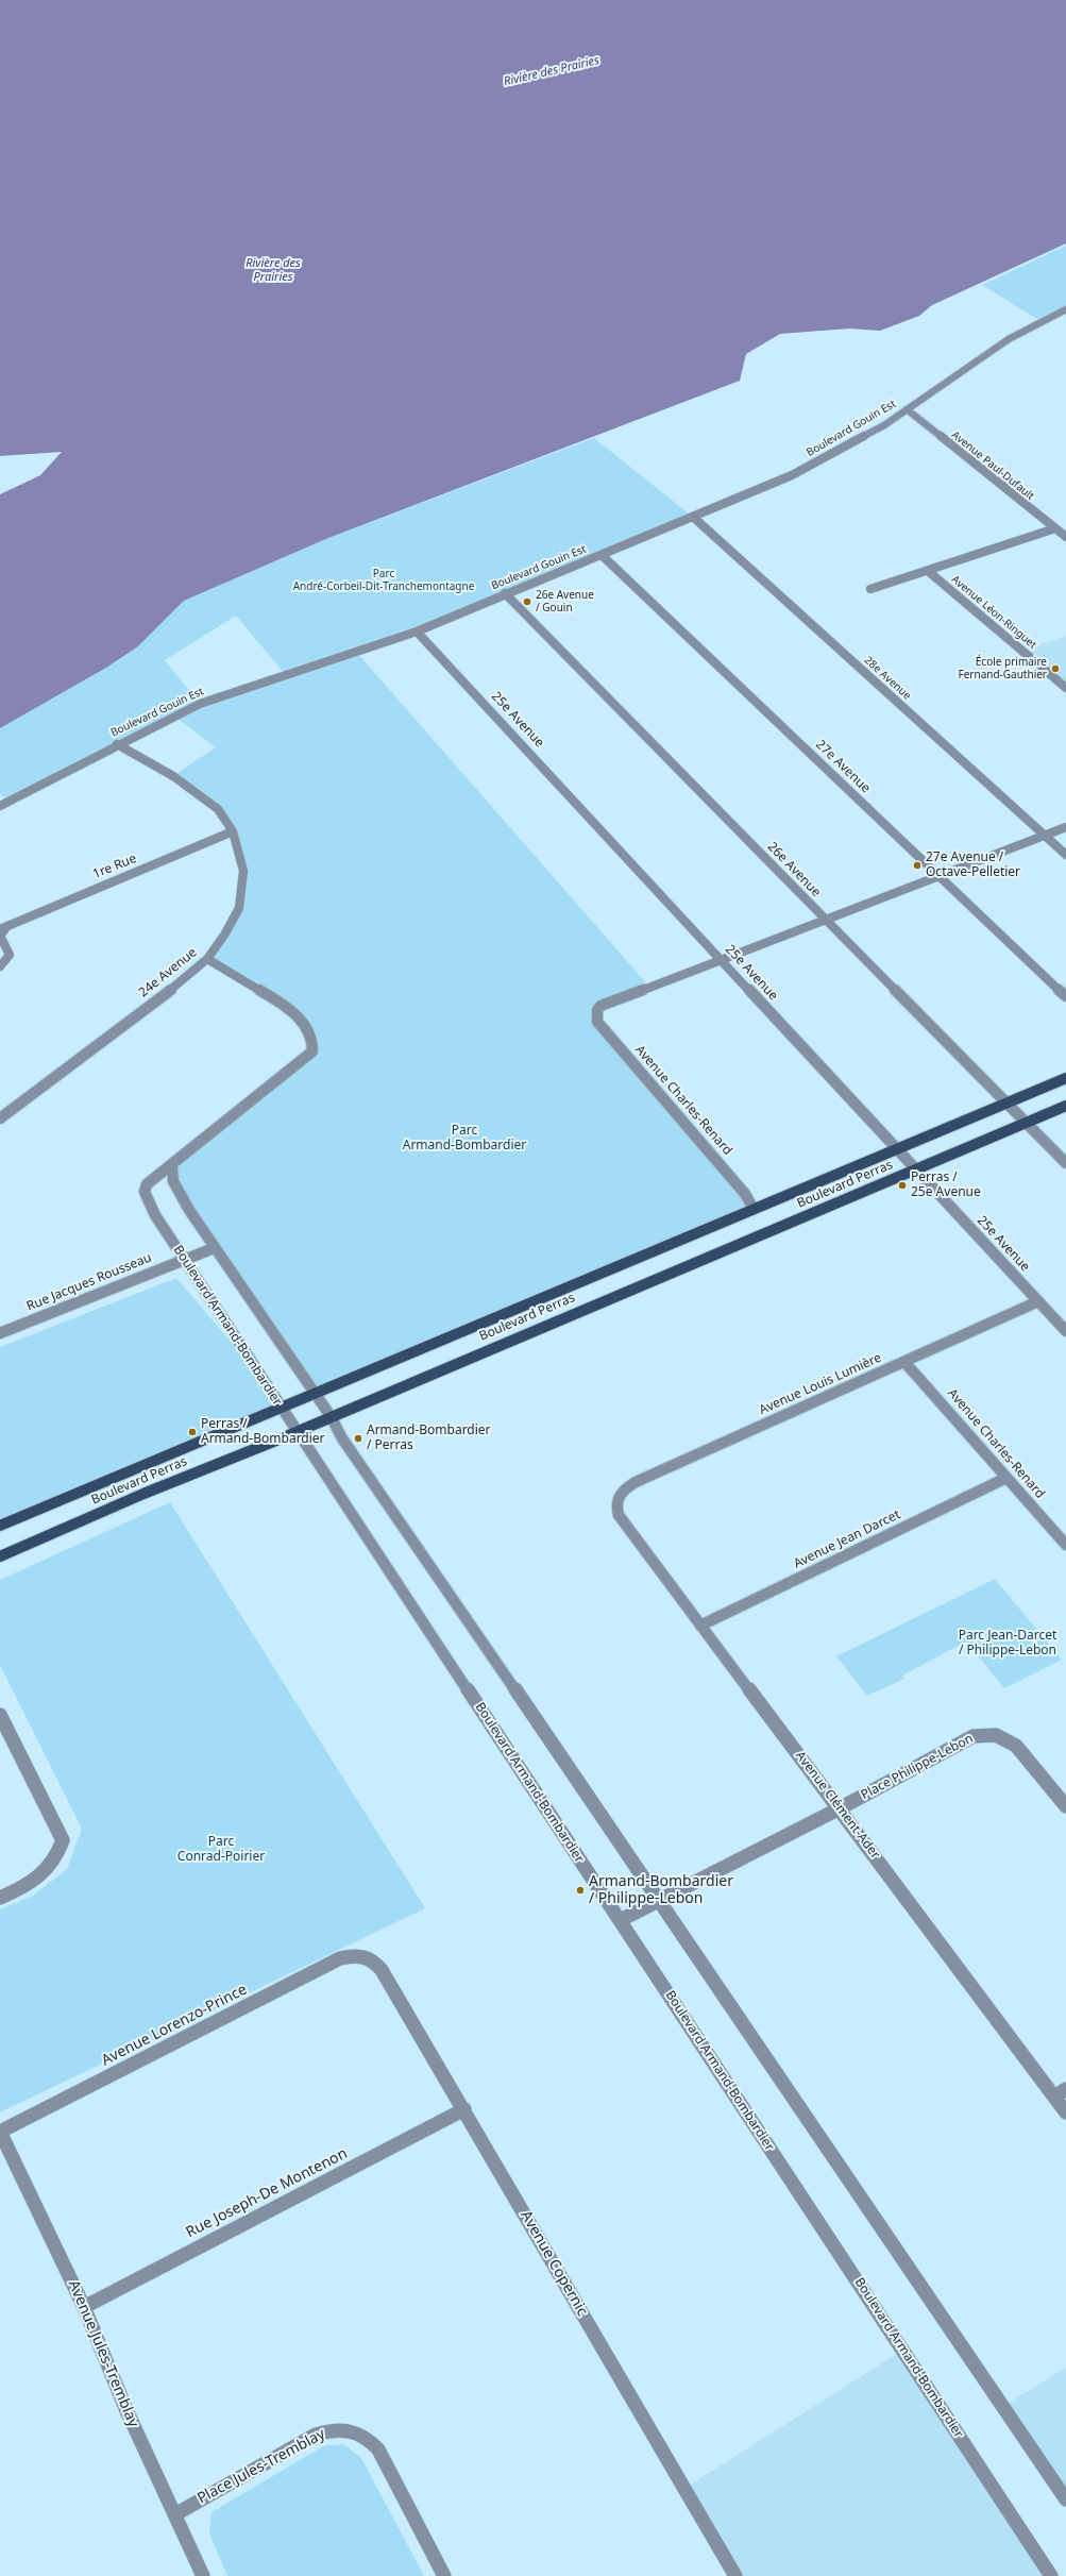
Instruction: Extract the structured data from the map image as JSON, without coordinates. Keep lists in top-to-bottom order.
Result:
{
  "streets": {
    "main road": ["Boulevard Perras"],
    "street": [
      "Boulevard Gouin Est",
      "Avenue Paul-Dufault",
      "Avenue Léon-Ringuet",
      "28e Avenue",
      "25e Avenue",
      "27e Avenue",
      "1re Rue",
      "26e Avenue",
      "24e Avenue",
      "Avenue Charles-Renard",
      "Rue Jacques Rousseau",
      "Boulevard Armand-Bombardier",
      "Avenue Louis Lumière",
      "Avenue Jean Darcet",
      "Place Philippe-Lebon",
      "Avenue Clément-Ader",
      "Avenue Lorenzo-Prince",
      "Rue Joseph-De Montenon",
      "Avenue Copernic",
      "Avenue Jules-Tremblay",
      "Place Jules-Tremblay"
    ]
  },
  "crossings": [
    ["Boulevard Gouin Est", "Avenue Paul-Dufault"],
    ["Boulevard Gouin Est", "28e Avenue"],
    ["Boulevard Gouin Est", "25e Avenue"],
    ["Boulevard Gouin Est", "27e Avenue"],
    ["Boulevard Gouin Est", "26e Avenue"],
    ["Boulevard Gouin Est", "24e Avenue"],
    ["Avenue Paul-Dufault", "Avenue Léon-Ringuet"],
    ["25e Avenue", "Avenue Charles-Renard"],
    ["25e Avenue", "Boulevard Perras"],
    ["25e Avenue", "Avenue Louis Lumière"],
    ["1re Rue", "24e Avenue"],
    ["26e Avenue", "Boulevard Perras"],
    ["24e Avenue", "Boulevard Armand-Bombardier"],
    ["Avenue Charles-Renard", "Boulevard Perras"],
    ["Avenue Charles-Renard", "Avenue Louis Lumière"],
    ["Avenue Charles-Renard", "Avenue Jean Darcet"],
    ["Boulevard Perras", "Boulevard Armand-Bombardier"],
    ["Rue Jacques Rousseau", "Boulevard Armand-Bombardier"],
    ["Boulevard Armand-Bombardier", "Place Philippe-Lebon"],
    ["Avenue Louis Lumière", "Avenue Clément-Ader"],
    ["Avenue Jean Darcet", "Avenue Clément-Ader"],
    ["Place Philippe-Lebon", "Avenue Clément-Ader"],
    ["Avenue Lorenzo-Prince", "Avenue Copernic"],
    ["Avenue Lorenzo-Prince", "Avenue Jules-Tremblay"],
    ["Rue Joseph-De Montenon", "Avenue Copernic"],
    ["Rue Joseph-De Montenon", "Avenue Jules-Tremblay"],
    ["Avenue Jules-Tremblay", "Place Jules-Tremblay"]
  ],
  "water": ["Rivière des Prairies"],
  "parks": [
    "Parc André-Corbeil-Dit-Tranchemontagne",
    "Parc Armand-Bombardier",
    "Parc Jean-Darcet / Philippe-Lebon",
    "Parc Conrad-Poirier"
  ],
  "places": [
    "26e Avenue / Gouin",
    "École primaire Fernand-Gauthier",
    "27e Avenue / Octave-Pelletier",
    "Perras / 25e Avenue",
    "Perras / Armand-Bombardier",
    "Armand-Bombardier / Perras",
    "Armand-Bombardier / Philippe-Lebon"
  ]
}
